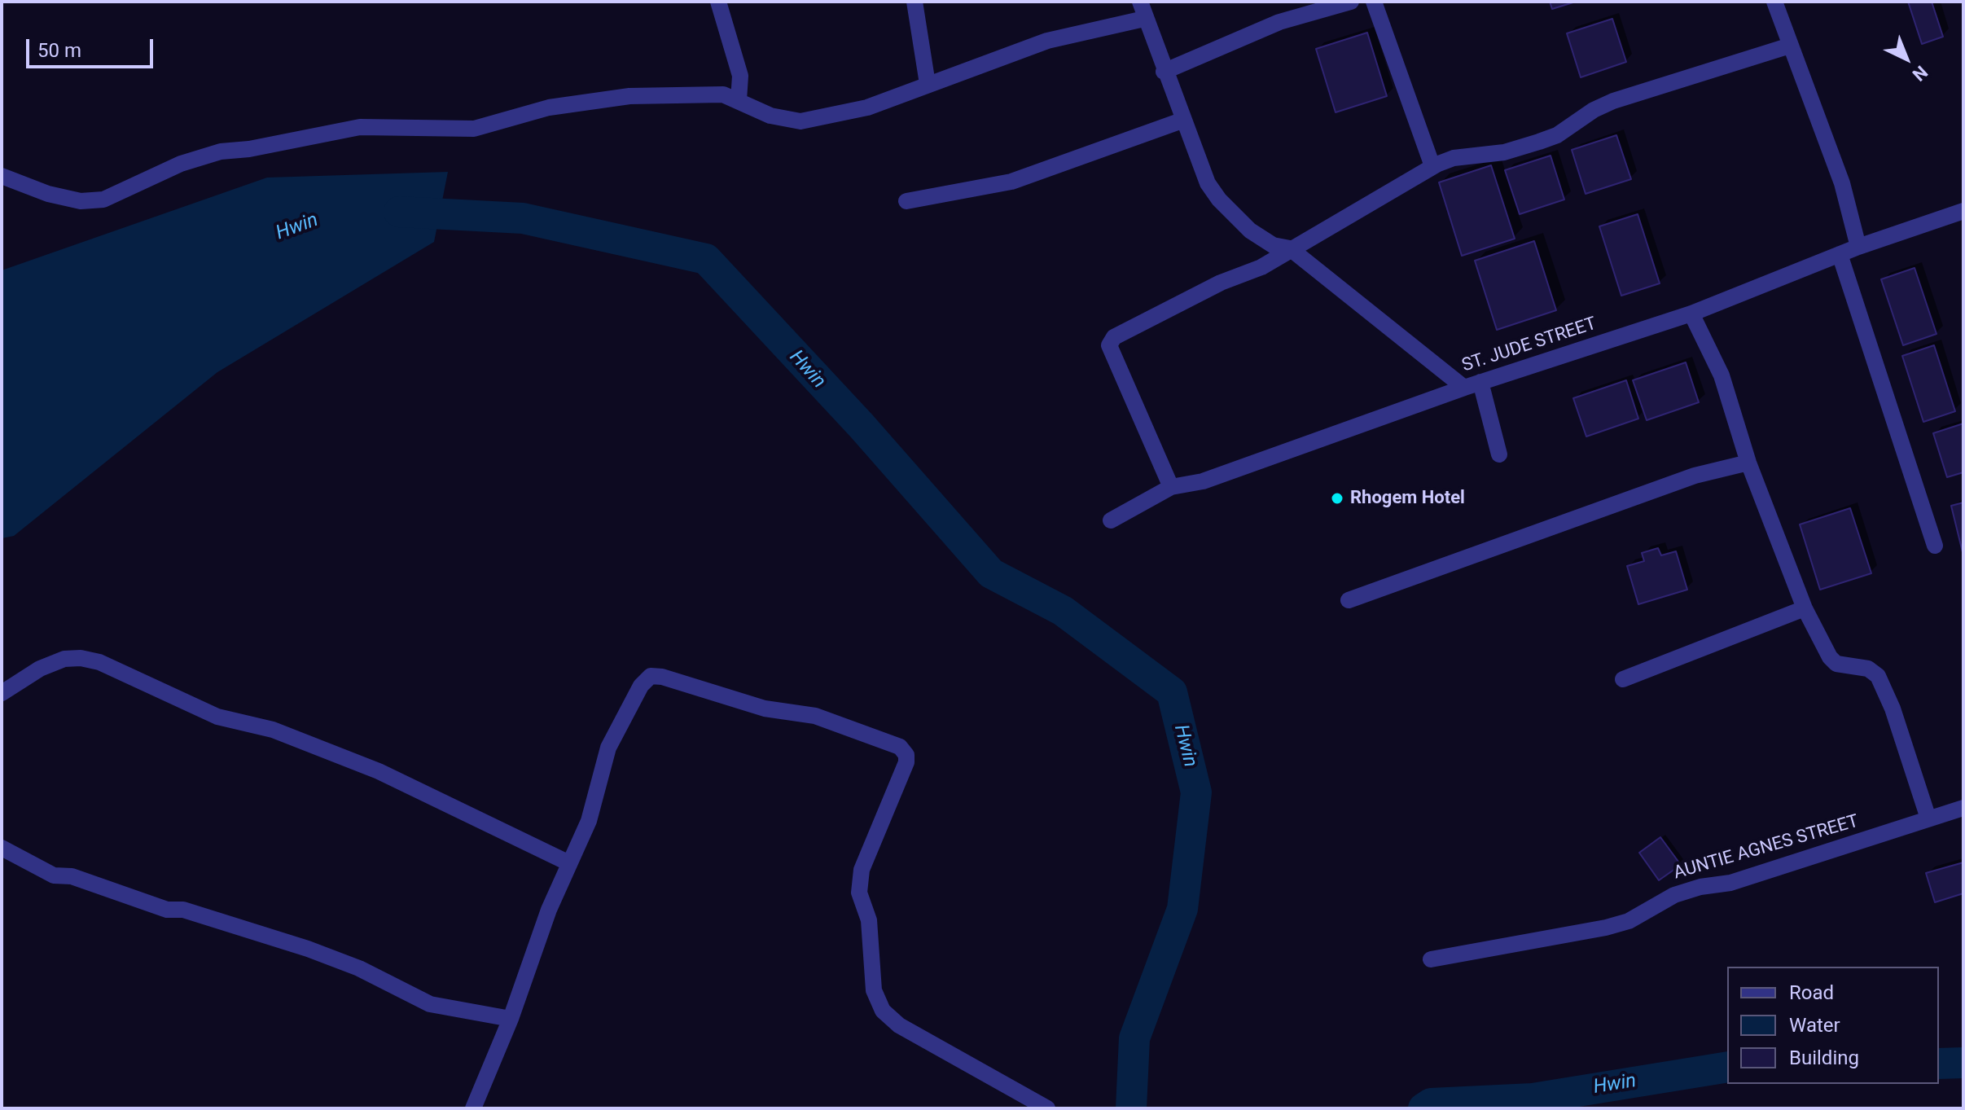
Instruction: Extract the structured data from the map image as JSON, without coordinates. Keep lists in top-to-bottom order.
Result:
{
  "streets": {
    "street": ["ST. JUDE STREET", "AUNTIE AGNES STREET"]
  },
  "water": ["Hwin"],
  "places": ["Rhogem Hotel"],
  "legend": ["Road", "Water", "Building"],
  "scale_bar": "50 m",
  "north": "bottom right"
}
